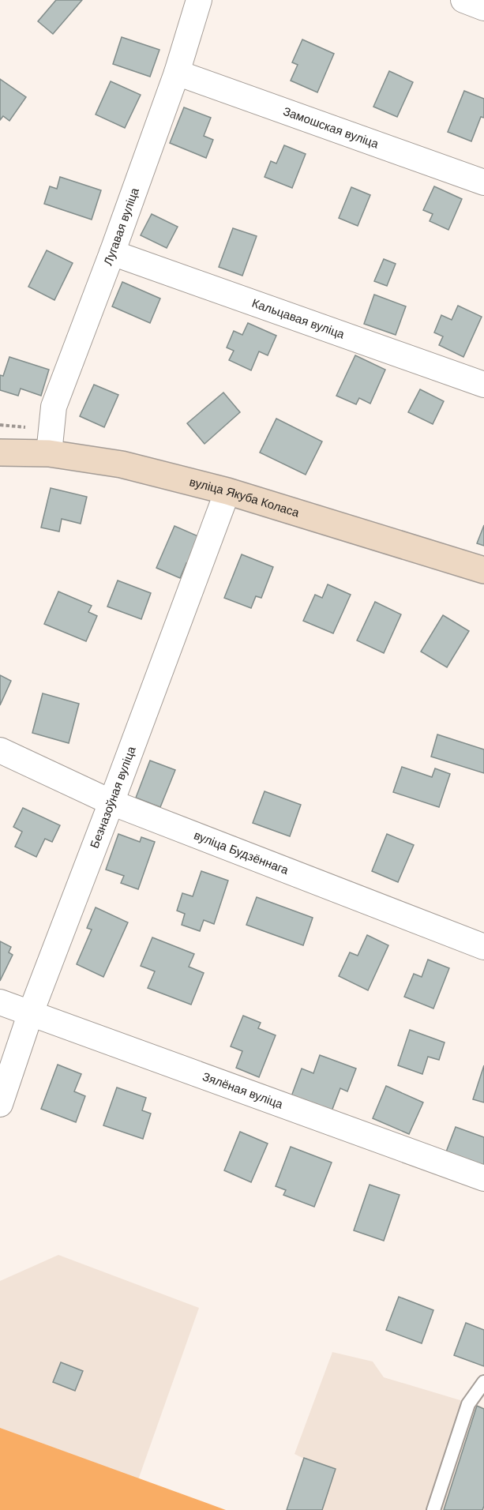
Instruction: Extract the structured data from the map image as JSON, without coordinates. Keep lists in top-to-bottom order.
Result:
{
  "streets": {
    "main road": ["вуліца Якуба Коласа"],
    "street": [
      "Замошская вуліца",
      "Лугавая вуліца",
      "Кальцавая вуліца",
      "Безназоўная вуліца",
      "вуліца Будзённага",
      "Зялёная вуліца"
    ]
  },
  "crossings": [
    ["Замошская вуліца", "Лугавая вуліца"],
    ["Лугавая вуліца", "Кальцавая вуліца"],
    ["Лугавая вуліца", "вуліца Якуба Коласа"],
    ["вуліца Якуба Коласа", "Безназоўная вуліца"],
    ["Безназоўная вуліца", "вуліца Будзённага"],
    ["Безназоўная вуліца", "Зялёная вуліца"]
  ]
}
